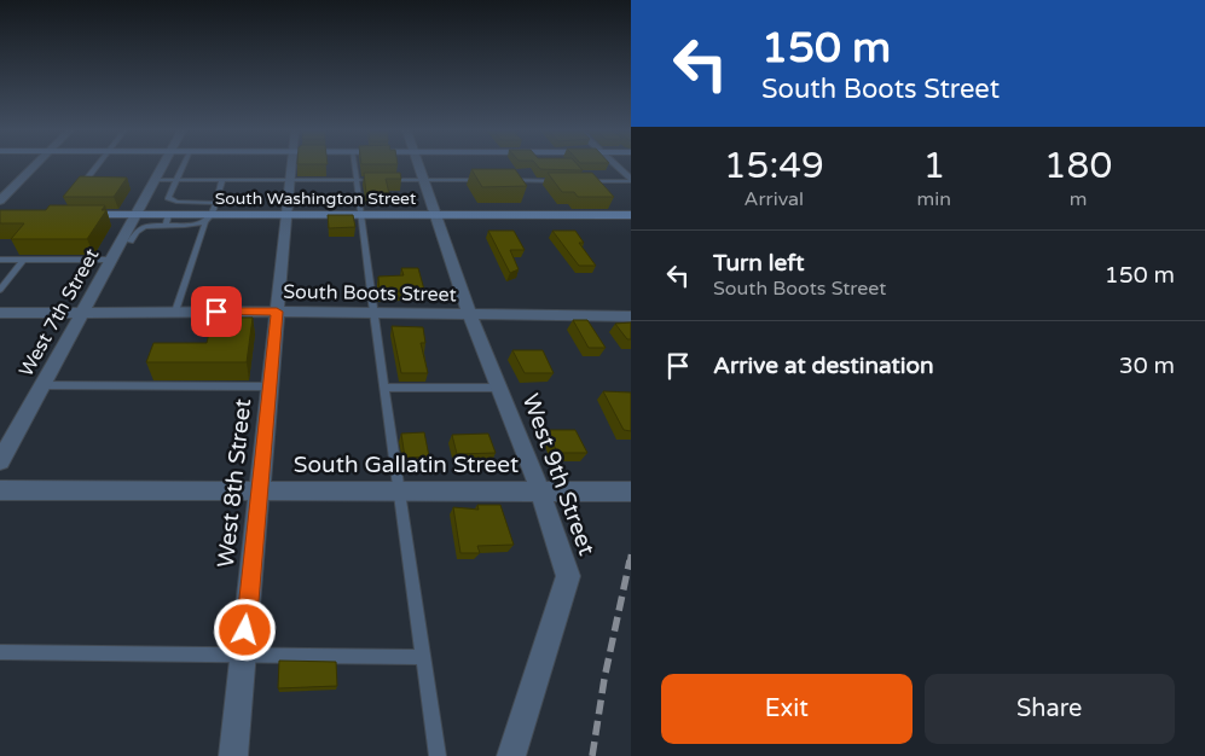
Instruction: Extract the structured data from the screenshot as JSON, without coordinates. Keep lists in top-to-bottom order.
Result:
{
  "streets": {
    "main road": ["South Washington Street"],
    "street": [
      "South Boots Street",
      "West 7th Street",
      "South Gallatin Street",
      "West 9th Street",
      "West 8th Street"
    ]
  },
  "crossings": [
    ["South Washington Street", "West 7th Street"],
    ["South Washington Street", "West 9th Street"],
    ["South Washington Street", "West 8th Street"],
    ["South Boots Street", "West 7th Street"],
    ["South Boots Street", "West 9th Street"],
    ["South Boots Street", "West 8th Street"],
    ["South Gallatin Street", "West 9th Street"],
    ["South Gallatin Street", "West 8th Street"]
  ],
  "page": {
    "turn": ["150 m", "South Boots Street"],
    "eta": [
      "15:49",
      "Arrival",
      "1",
      "min",
      "180",
      "m"
    ],
    "list": [
      {
        "name": "Turn left",
        "note": "South Boots Street",
        "value": "150 m"
      },
      {
        "name": "Arrive at destination",
        "value": "30 m"
      }
    ],
    "buttons": ["Exit", "Share"]
  }
}
